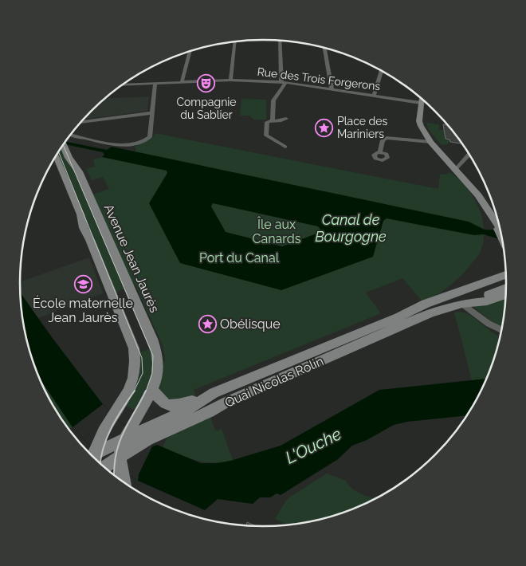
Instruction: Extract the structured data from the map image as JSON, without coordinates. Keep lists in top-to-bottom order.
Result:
{
  "streets": {
    "main road": ["Avenue Jean Jaurès", "Quai Nicolas Rolin"],
    "street": ["Rue des Trois Forgerons"]
  },
  "crossings": [
    ["Avenue Jean Jaurès", "Quai Nicolas Rolin"]
  ],
  "water": ["Canal de Bourgogne", "L'Ouche"],
  "parks": ["Île aux Canards", "Port du Canal"],
  "places": {
    "theatre": ["Compagnie du Sablier"],
    "place": ["Place des Mariniers", "Obélisque"],
    "school or university": ["École maternelle Jean Jaurès"]
  }
}
